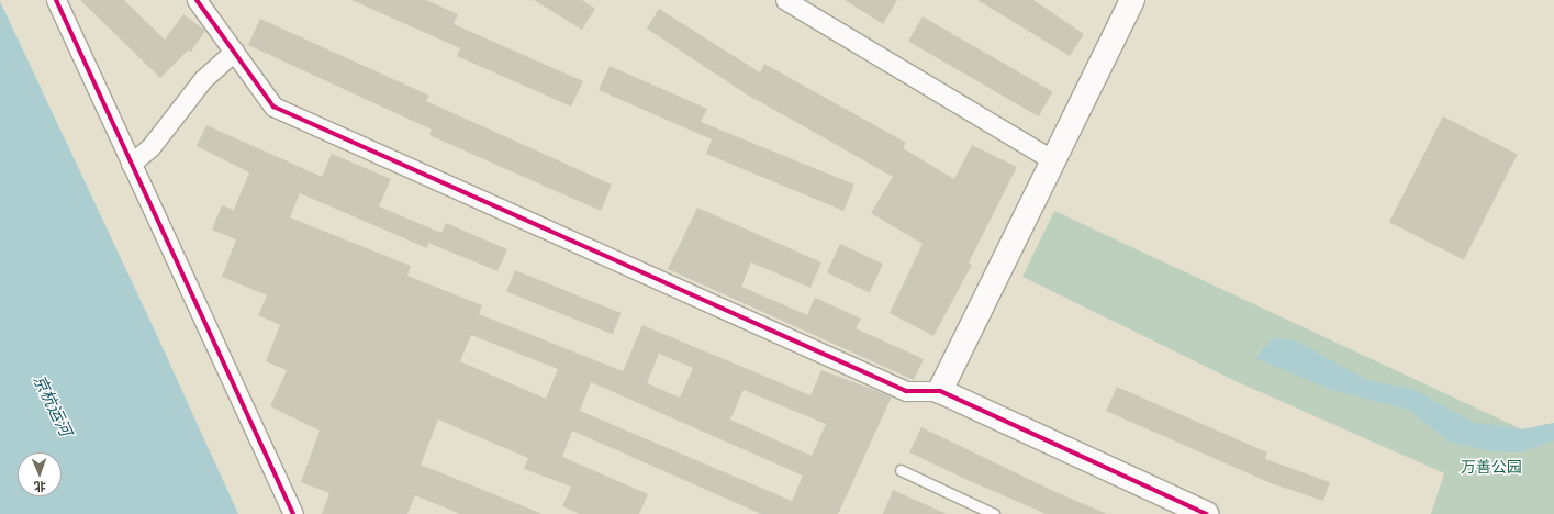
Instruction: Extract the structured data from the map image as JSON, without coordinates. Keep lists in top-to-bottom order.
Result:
{
  "water": ["京杭运河"],
  "parks": ["万善公园"],
  "north": "bottom"
}
